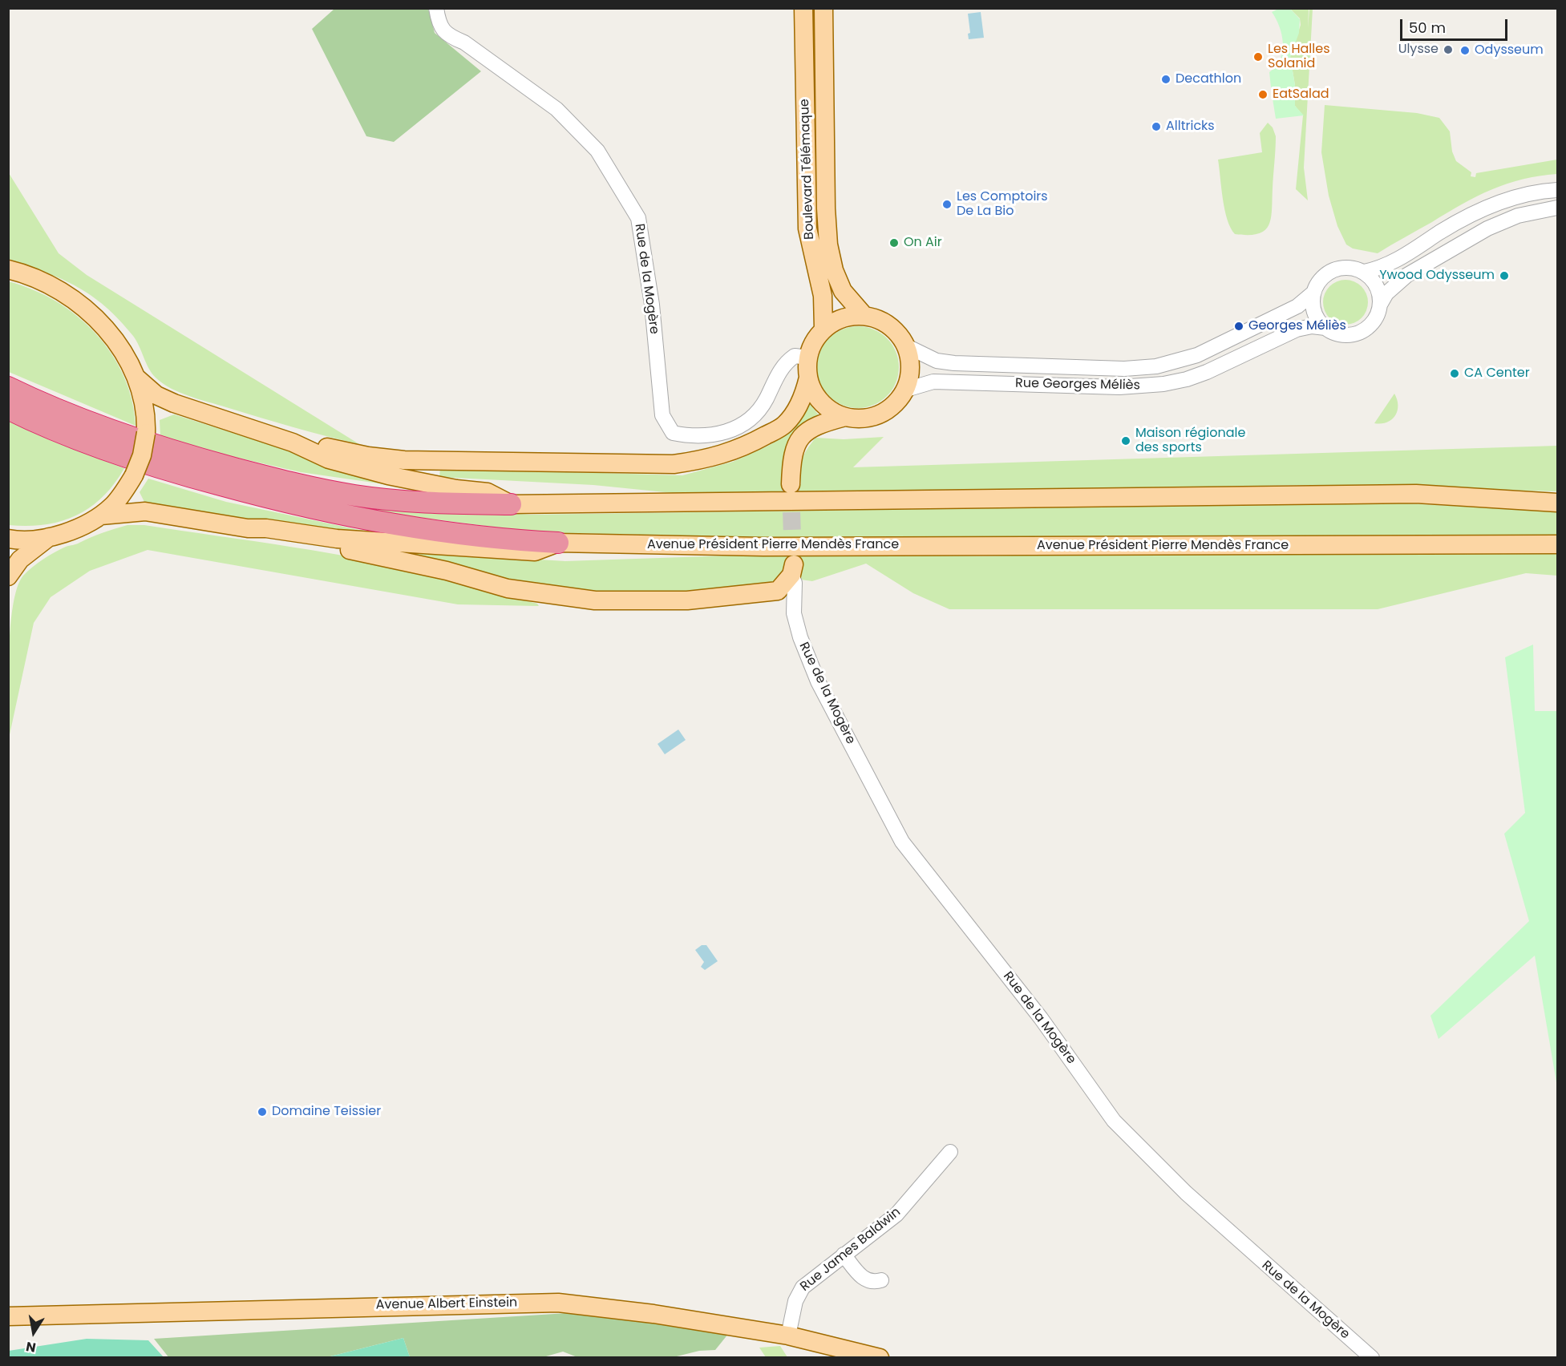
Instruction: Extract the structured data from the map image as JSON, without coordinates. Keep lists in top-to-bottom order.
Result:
{
  "streets": {
    "highway": ["Avenue Président Pierre Mendès France"],
    "main road": ["Boulevard Télémaque", "Avenue Albert Einstein"],
    "street": ["Rue de la Mogère", "Rue Georges Méliès", "Rue James Baldwin"]
  },
  "crossings": [
    ["Boulevard Télémaque", "Rue de la Mogère"],
    ["Boulevard Télémaque", "Rue Georges Méliès"],
    ["Rue de la Mogère", "Rue Georges Méliès"],
    ["Rue James Baldwin", "Avenue Albert Einstein"]
  ],
  "places": [
    "Ulysse",
    "Odysseum",
    "Les Halles Solanid",
    "Decathlon",
    "EatSalad",
    "Alltricks",
    "Les Comptoirs De La Bio",
    "On Air",
    "Ywood Odysseum",
    "Georges Méliès",
    "CA Center",
    "Maison régionale des sports",
    "Domaine Teissier"
  ],
  "scale_bar": "50 m",
  "north": "bottom"
}
